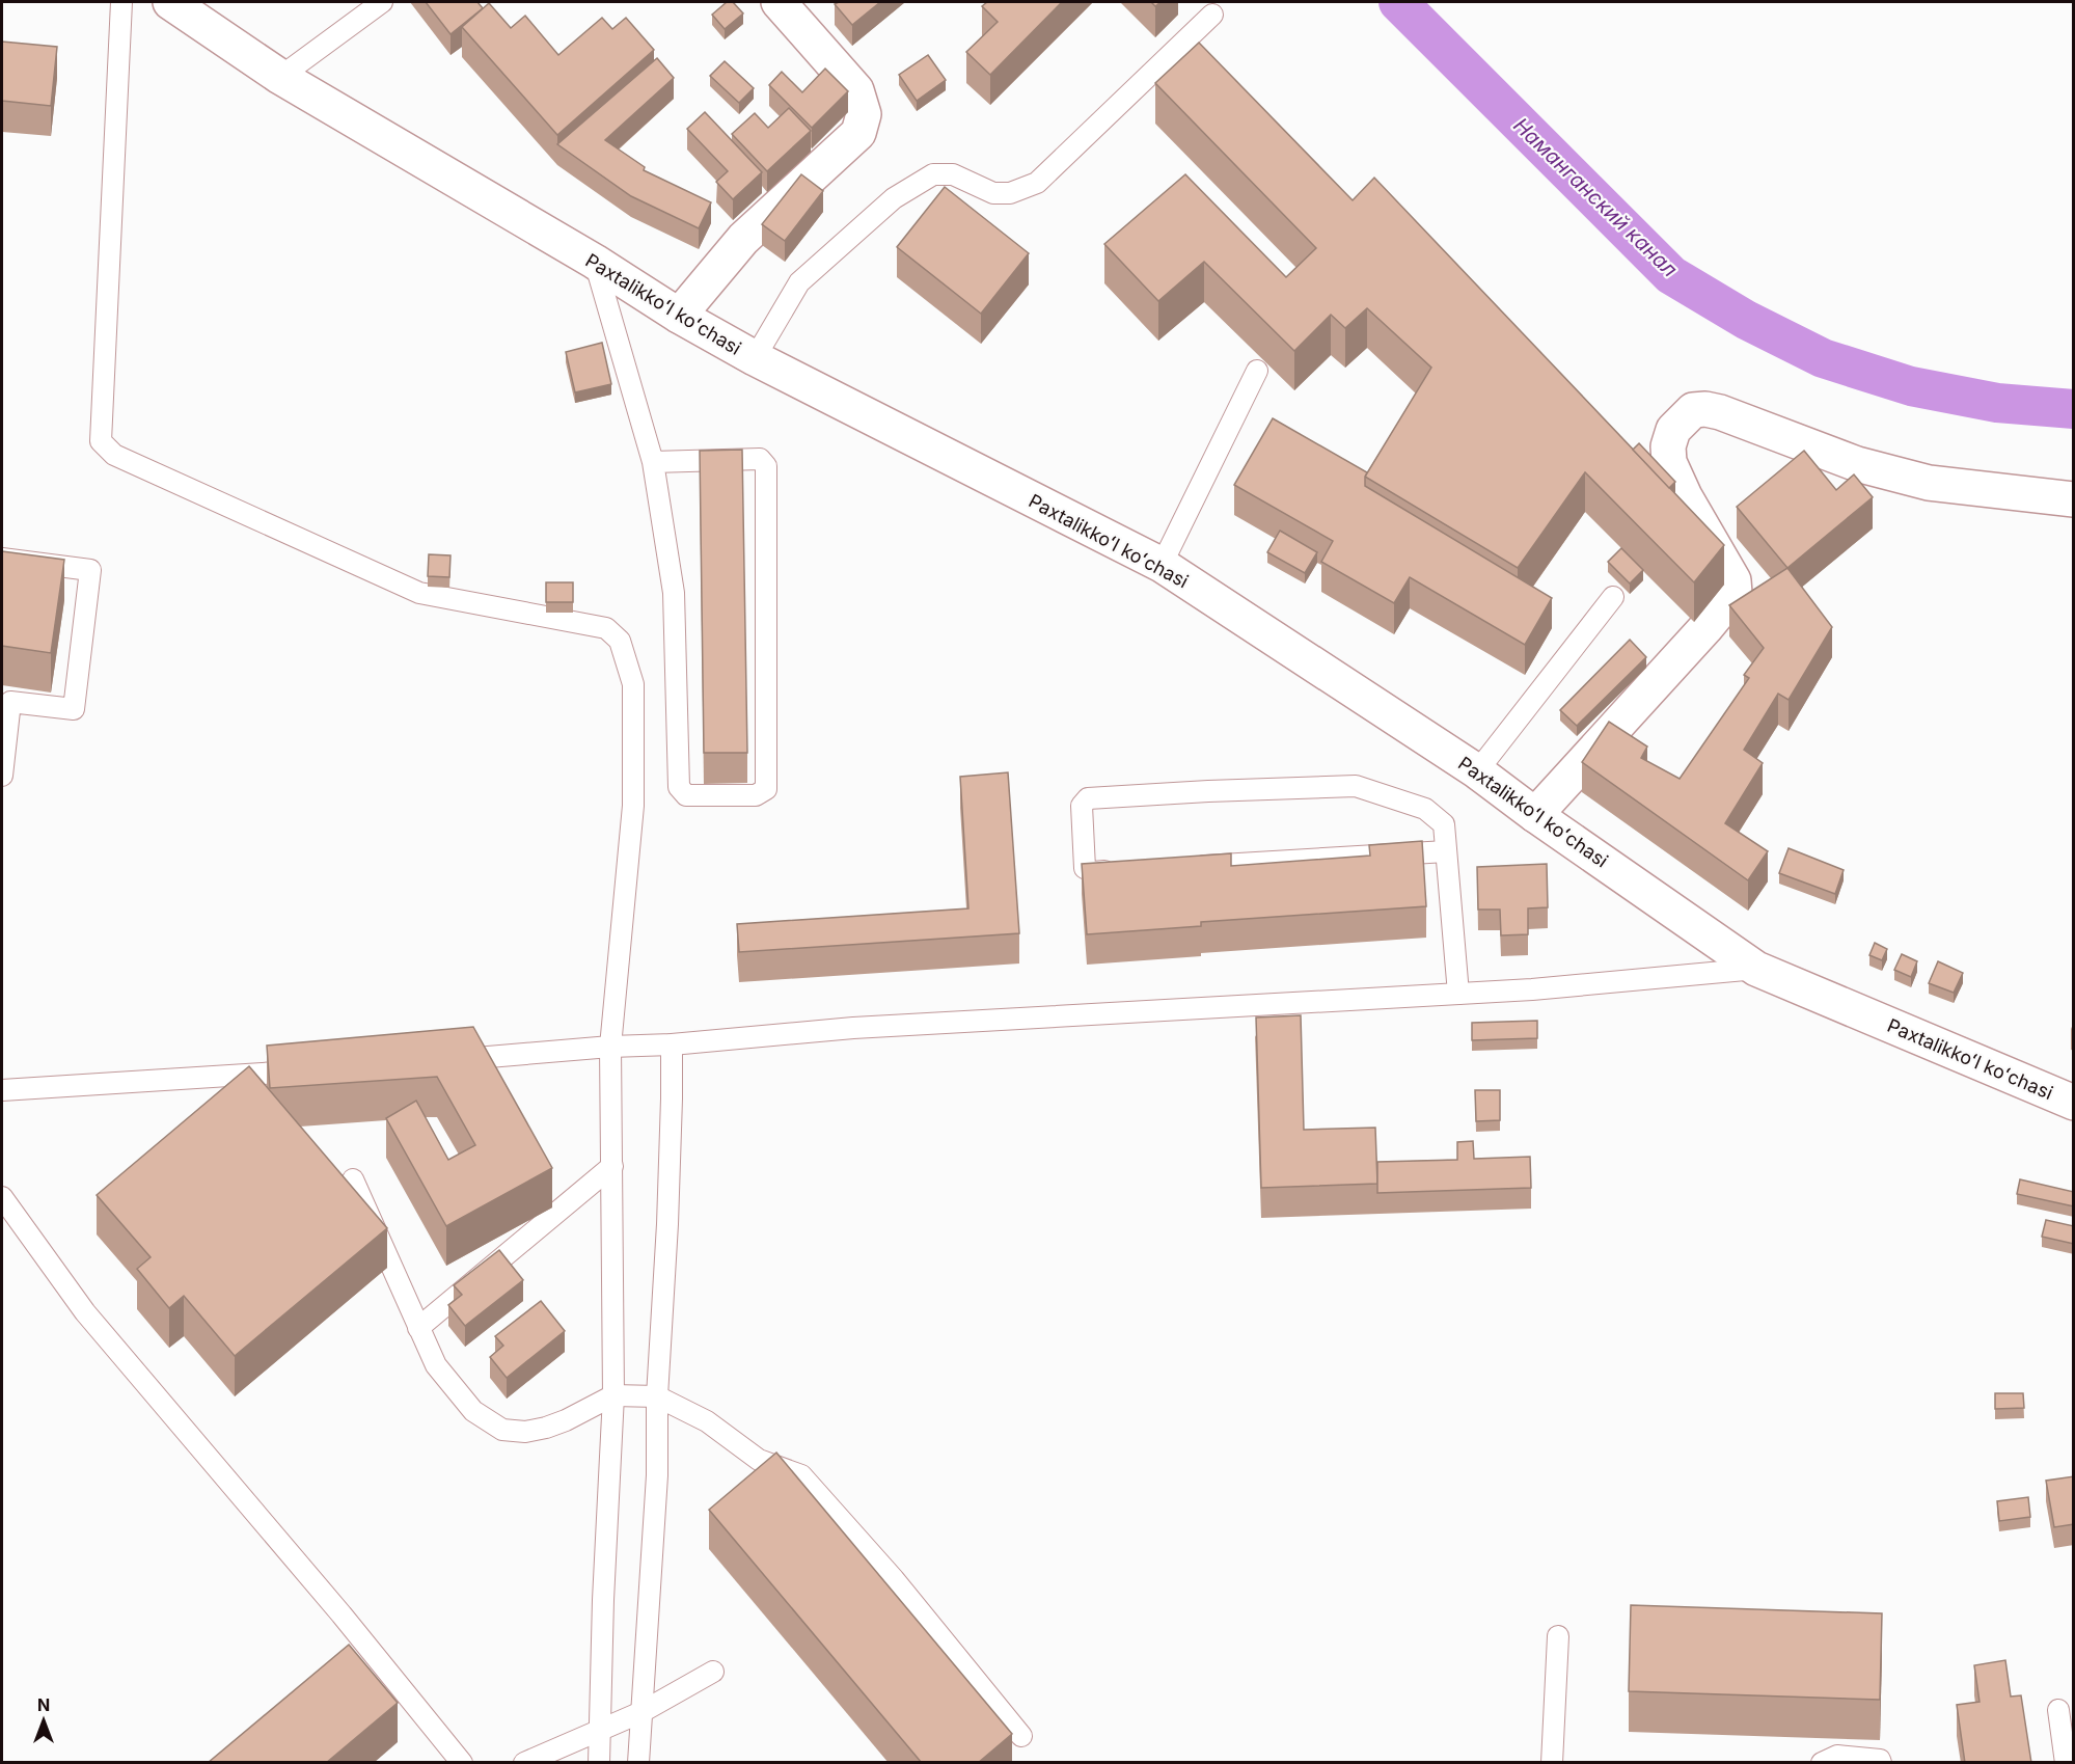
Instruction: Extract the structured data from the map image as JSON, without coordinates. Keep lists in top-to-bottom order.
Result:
{
  "streets": {
    "street": ["Paxtalikkoʻl koʻchasi"]
  },
  "water": ["Наманганский канал"],
  "north": "top"
}
